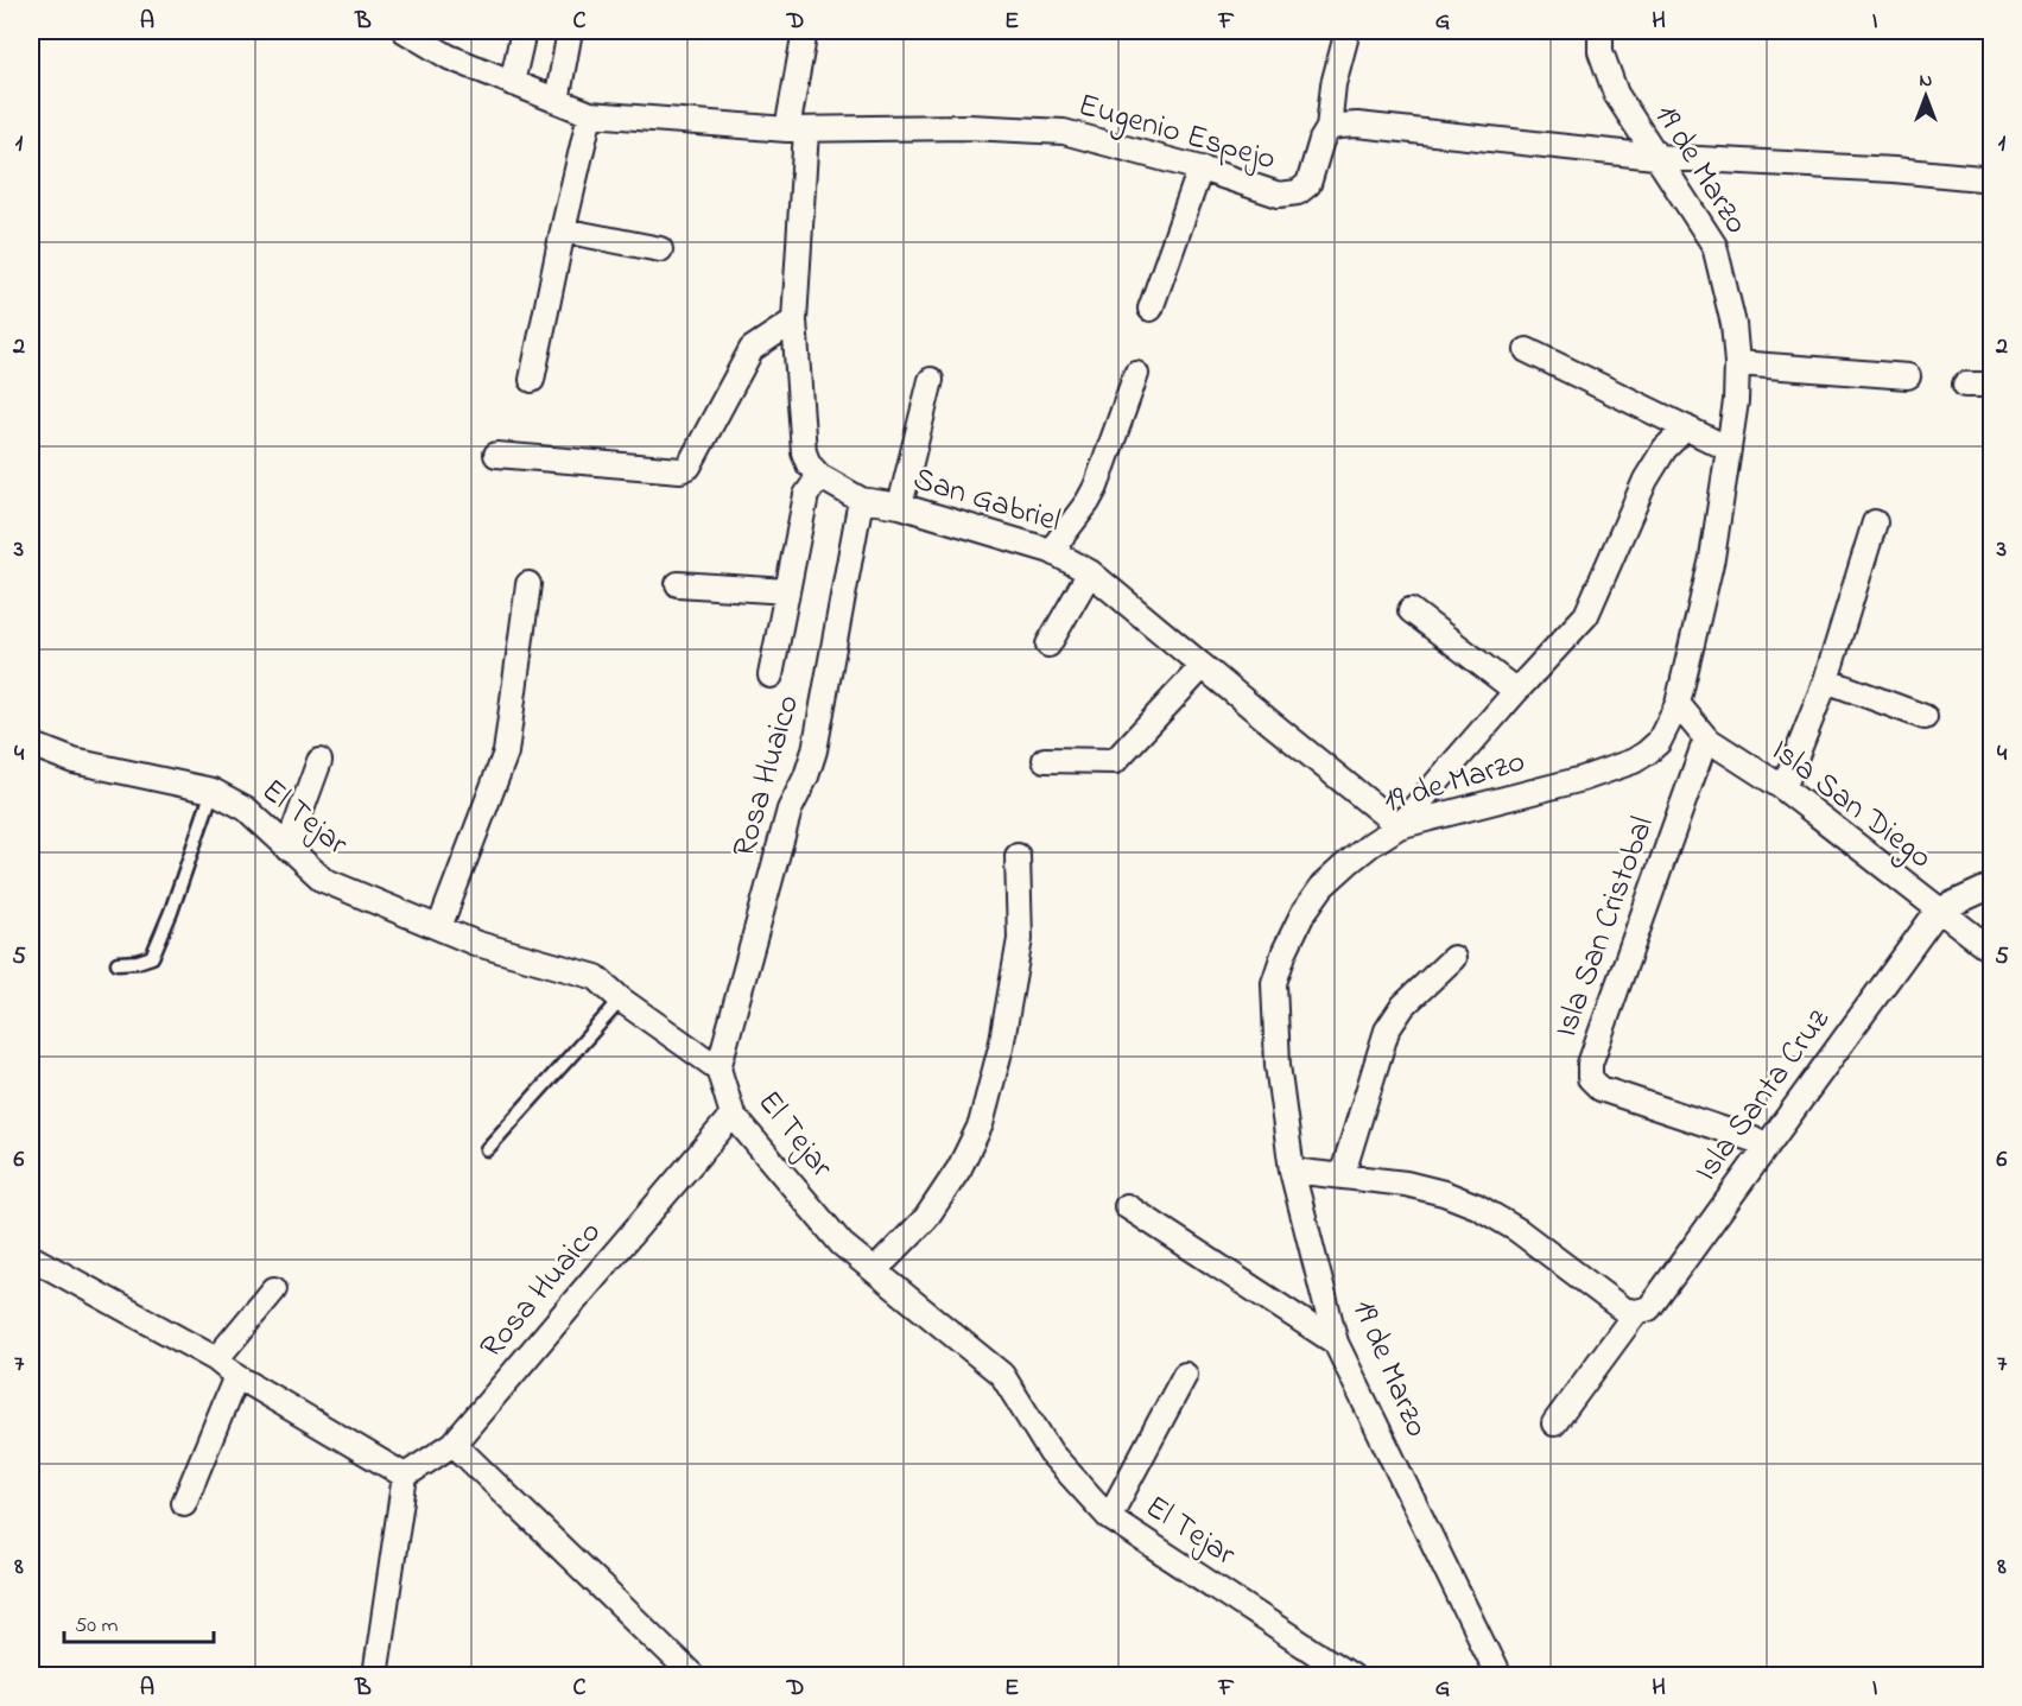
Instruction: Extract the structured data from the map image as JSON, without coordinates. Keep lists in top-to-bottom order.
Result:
{
  "streets": {
    "street": [
      "Eugenio Espejo",
      "19 de Marzo",
      "San Gabriel",
      "Rosa Huaico",
      "Isla San Diego",
      "El Tejar",
      "Isla San Cristobal",
      "Isla Santa Cruz"
    ]
  },
  "crossings": [
    ["19 de Marzo", "San Gabriel"],
    ["19 de Marzo", "Isla San Diego"],
    ["San Gabriel", "Rosa Huaico"],
    ["Rosa Huaico", "El Tejar"],
    ["Isla San Diego", "Isla San Cristobal"],
    ["Isla San Diego", "Isla Santa Cruz"],
    ["Isla San Cristobal", "Isla Santa Cruz"]
  ],
  "scale_bar": "50 m",
  "north": "top",
  "grid": {
    "columns": [
      "A",
      "B",
      "C",
      "D",
      "E",
      "F",
      "G",
      "H",
      "I"
    ],
    "rows": [
      "1",
      "2",
      "3",
      "4",
      "5",
      "6",
      "7",
      "8"
    ]
  }
}
